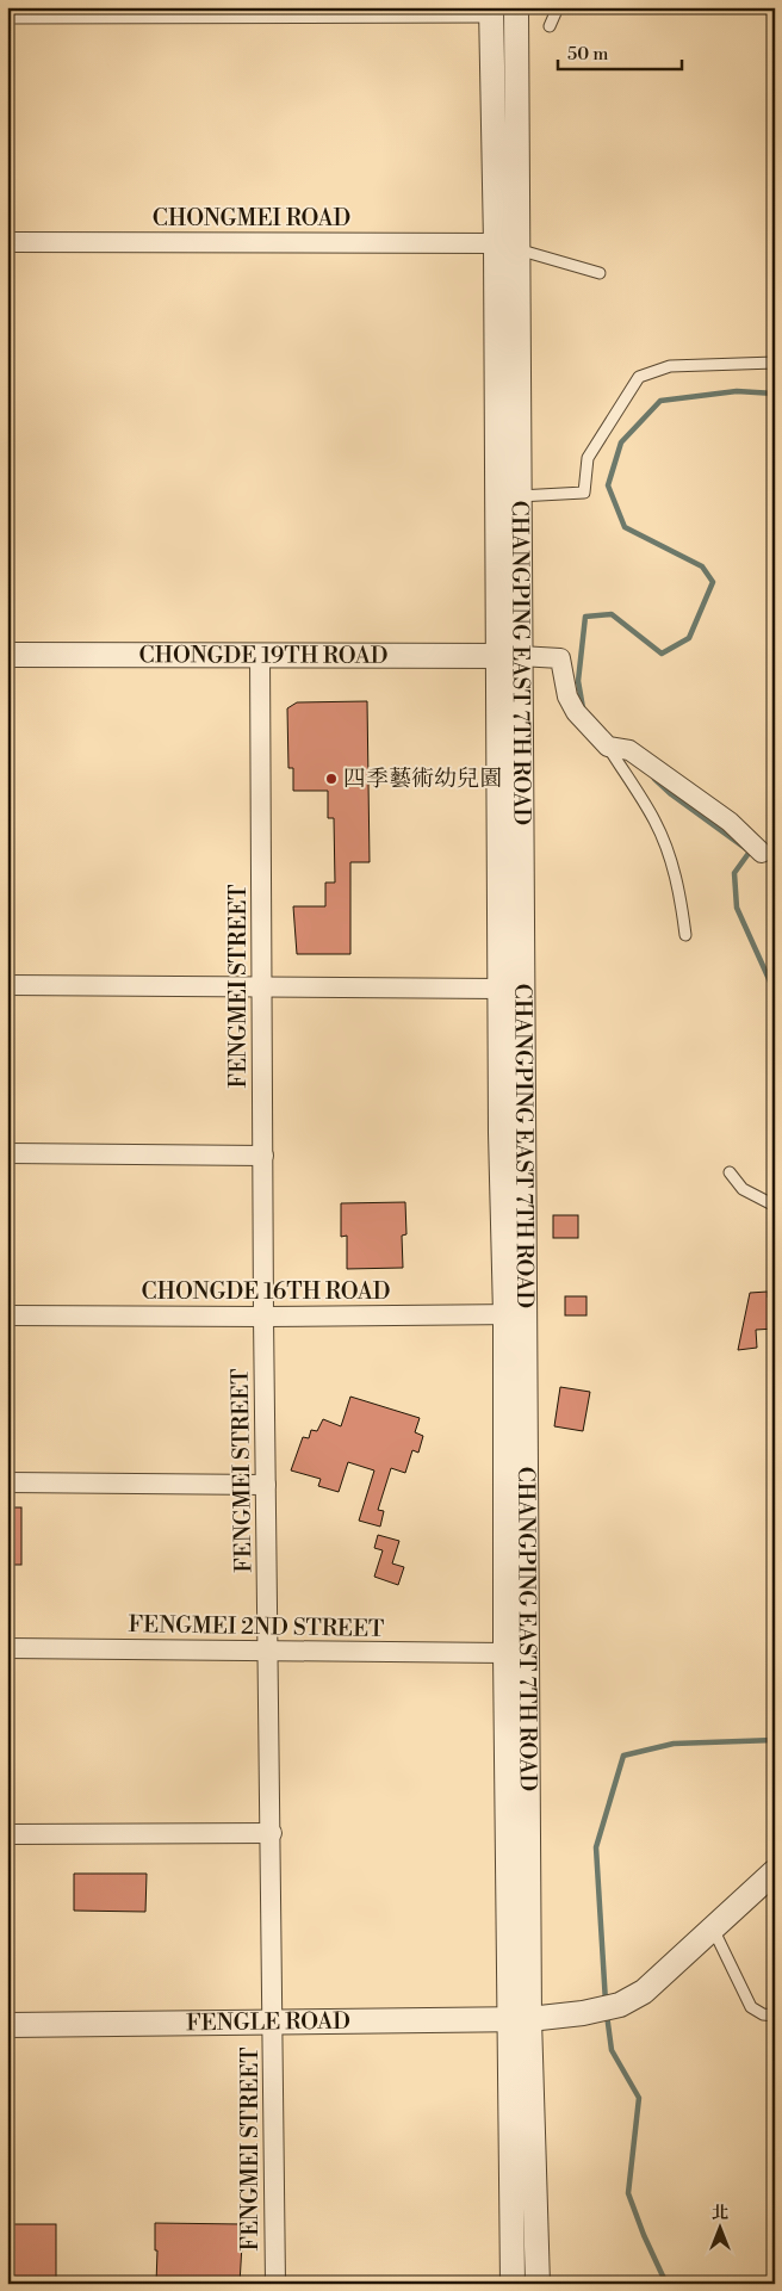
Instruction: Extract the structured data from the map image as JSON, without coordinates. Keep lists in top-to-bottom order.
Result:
{
  "streets": {
    "street": [
      "CHONGMEI ROAD",
      "CHONGDE 19TH ROAD",
      "CHANGPING EAST 7TH ROAD",
      "FENGMEI STREET",
      "CHONGDE 16TH ROAD",
      "FENGMEI 2ND STREET",
      "FENGLE ROAD"
    ]
  },
  "crossings": [
    ["CHONGMEI ROAD", "CHANGPING EAST 7TH ROAD"],
    ["CHONGDE 19TH ROAD", "CHANGPING EAST 7TH ROAD"],
    ["CHONGDE 19TH ROAD", "FENGMEI STREET"],
    ["CHANGPING EAST 7TH ROAD", "CHONGDE 16TH ROAD"],
    ["CHANGPING EAST 7TH ROAD", "FENGMEI 2ND STREET"],
    ["CHANGPING EAST 7TH ROAD", "FENGLE ROAD"],
    ["FENGMEI STREET", "CHONGDE 16TH ROAD"],
    ["FENGMEI STREET", "FENGMEI 2ND STREET"],
    ["FENGMEI STREET", "FENGLE ROAD"]
  ],
  "places": ["四季藝術幼兒園"],
  "scale_bar": "50 m",
  "north": "top"
}
